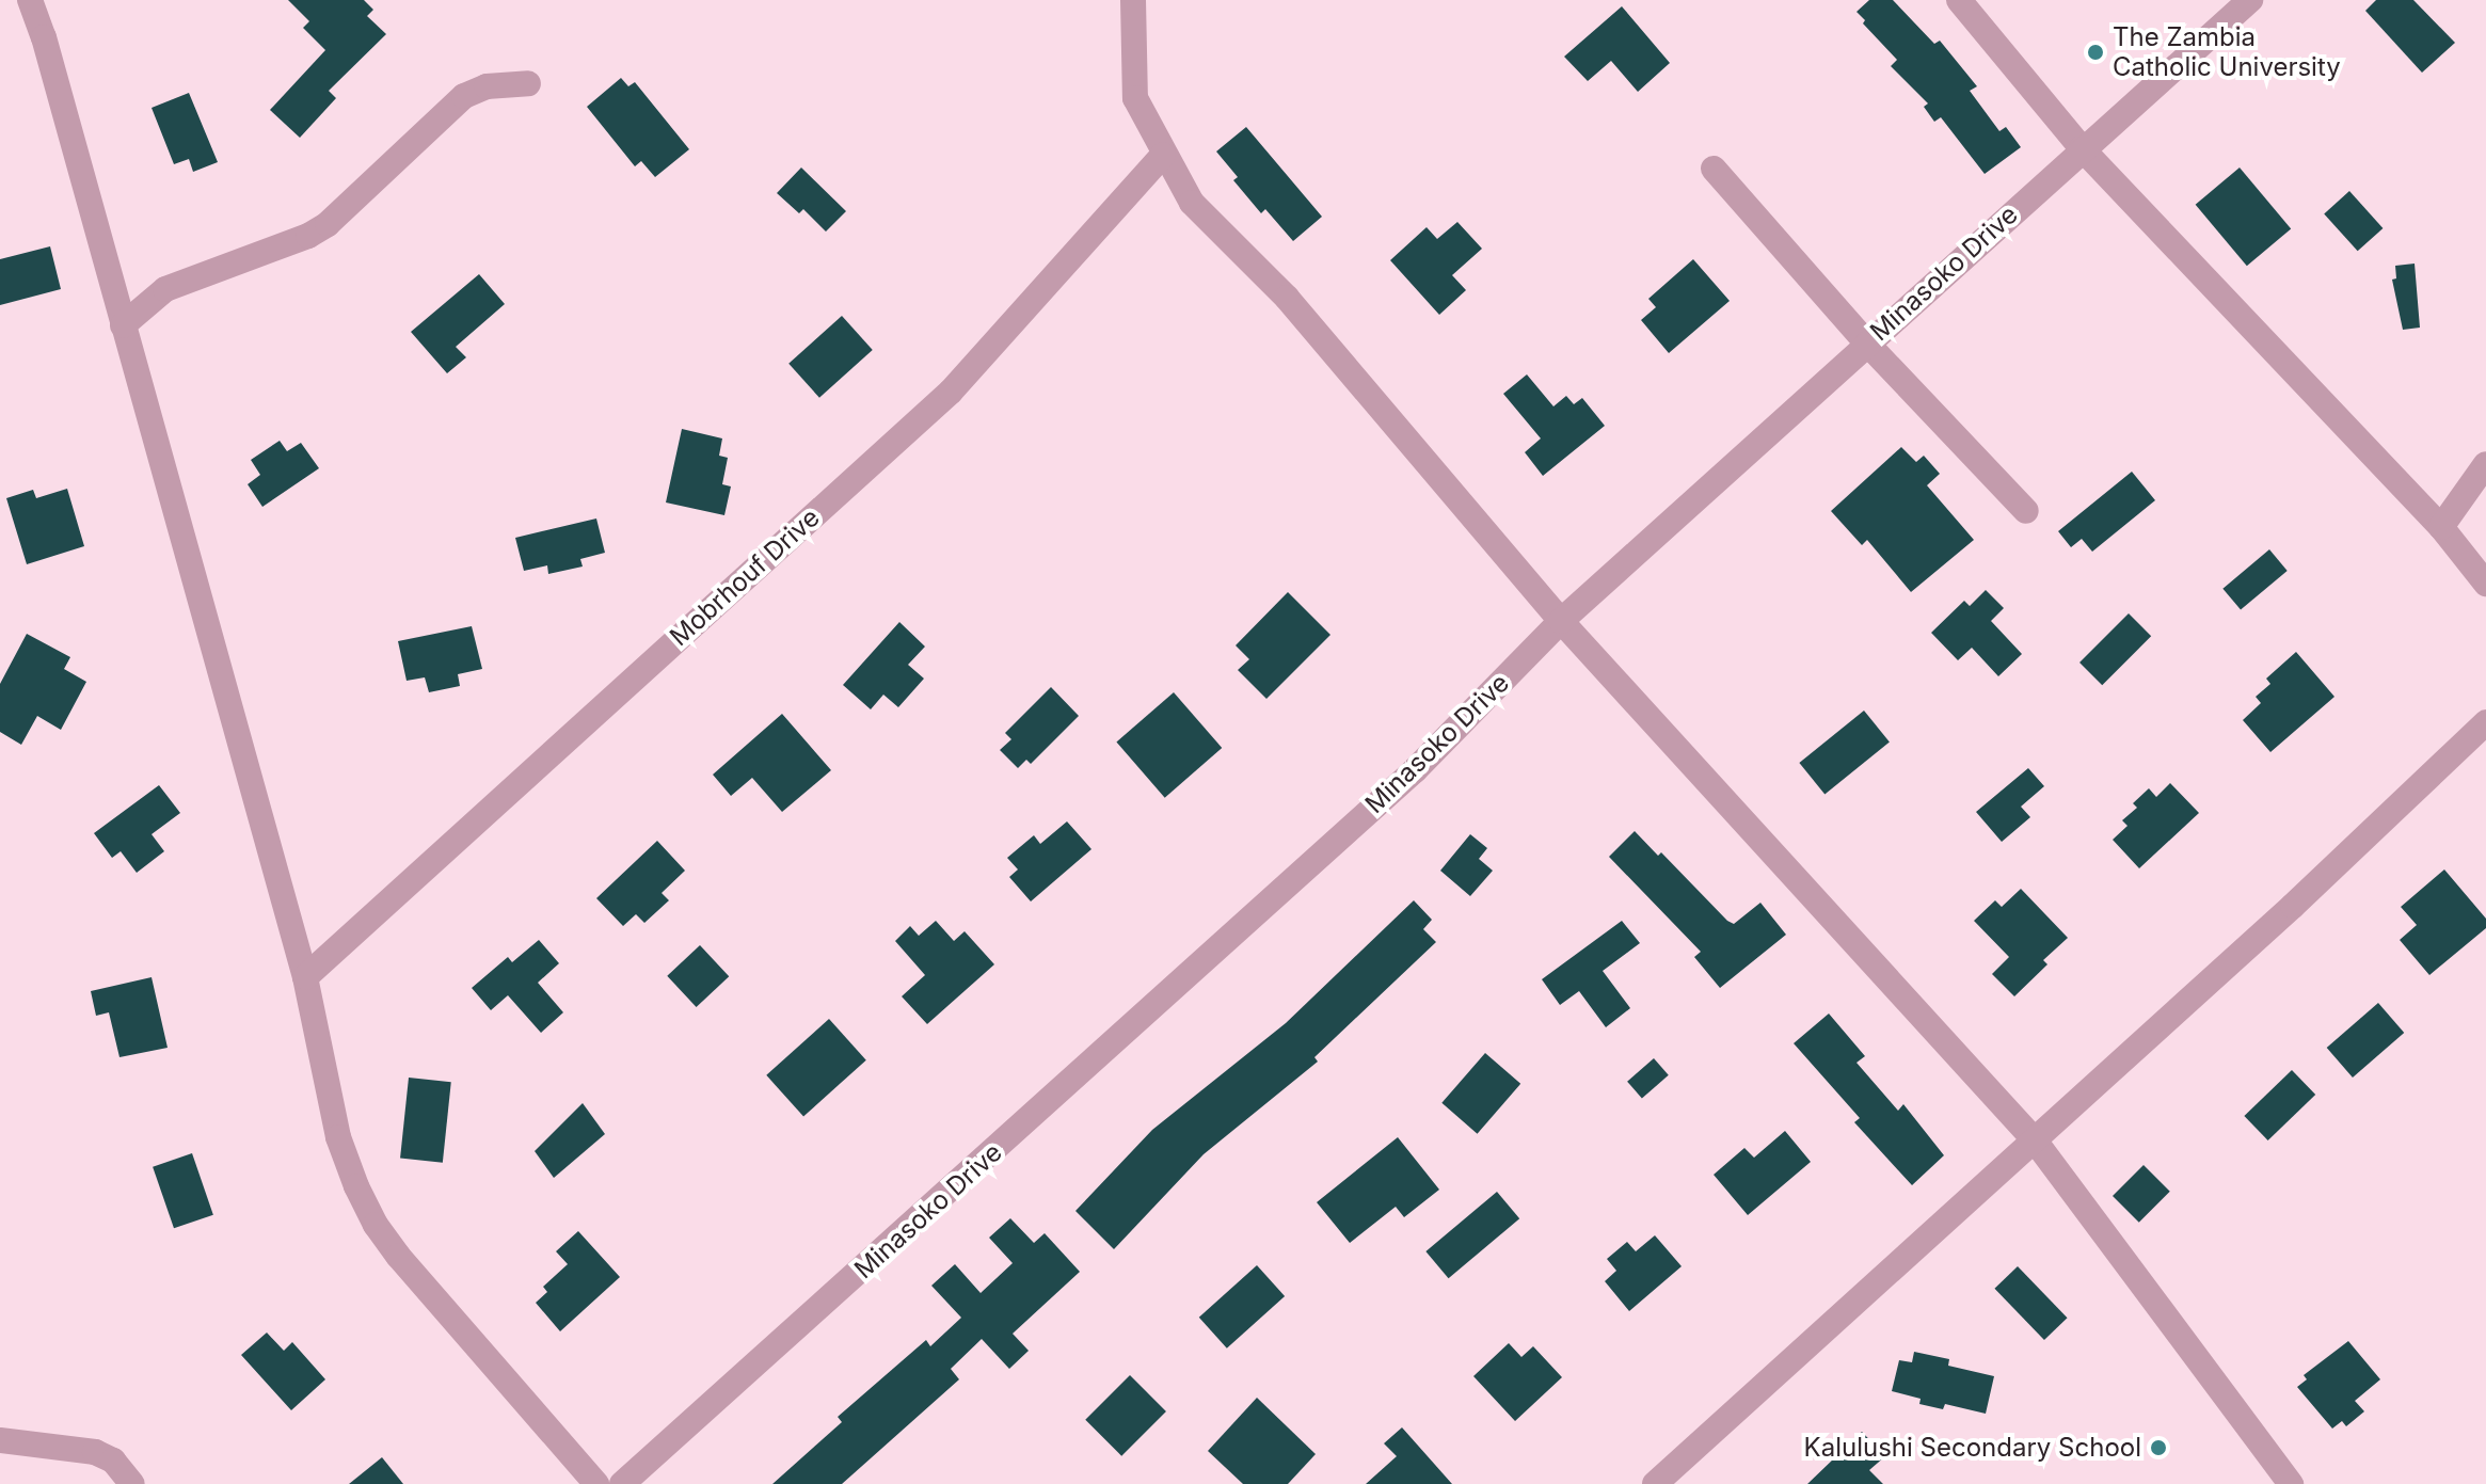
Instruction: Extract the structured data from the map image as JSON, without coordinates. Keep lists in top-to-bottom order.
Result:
{
  "streets": {
    "street": ["Minasoko Drive", "Mobrhouf Drive"]
  },
  "places": ["The Zambia Catholic University", "Kalulushi Secondary School"]
}
